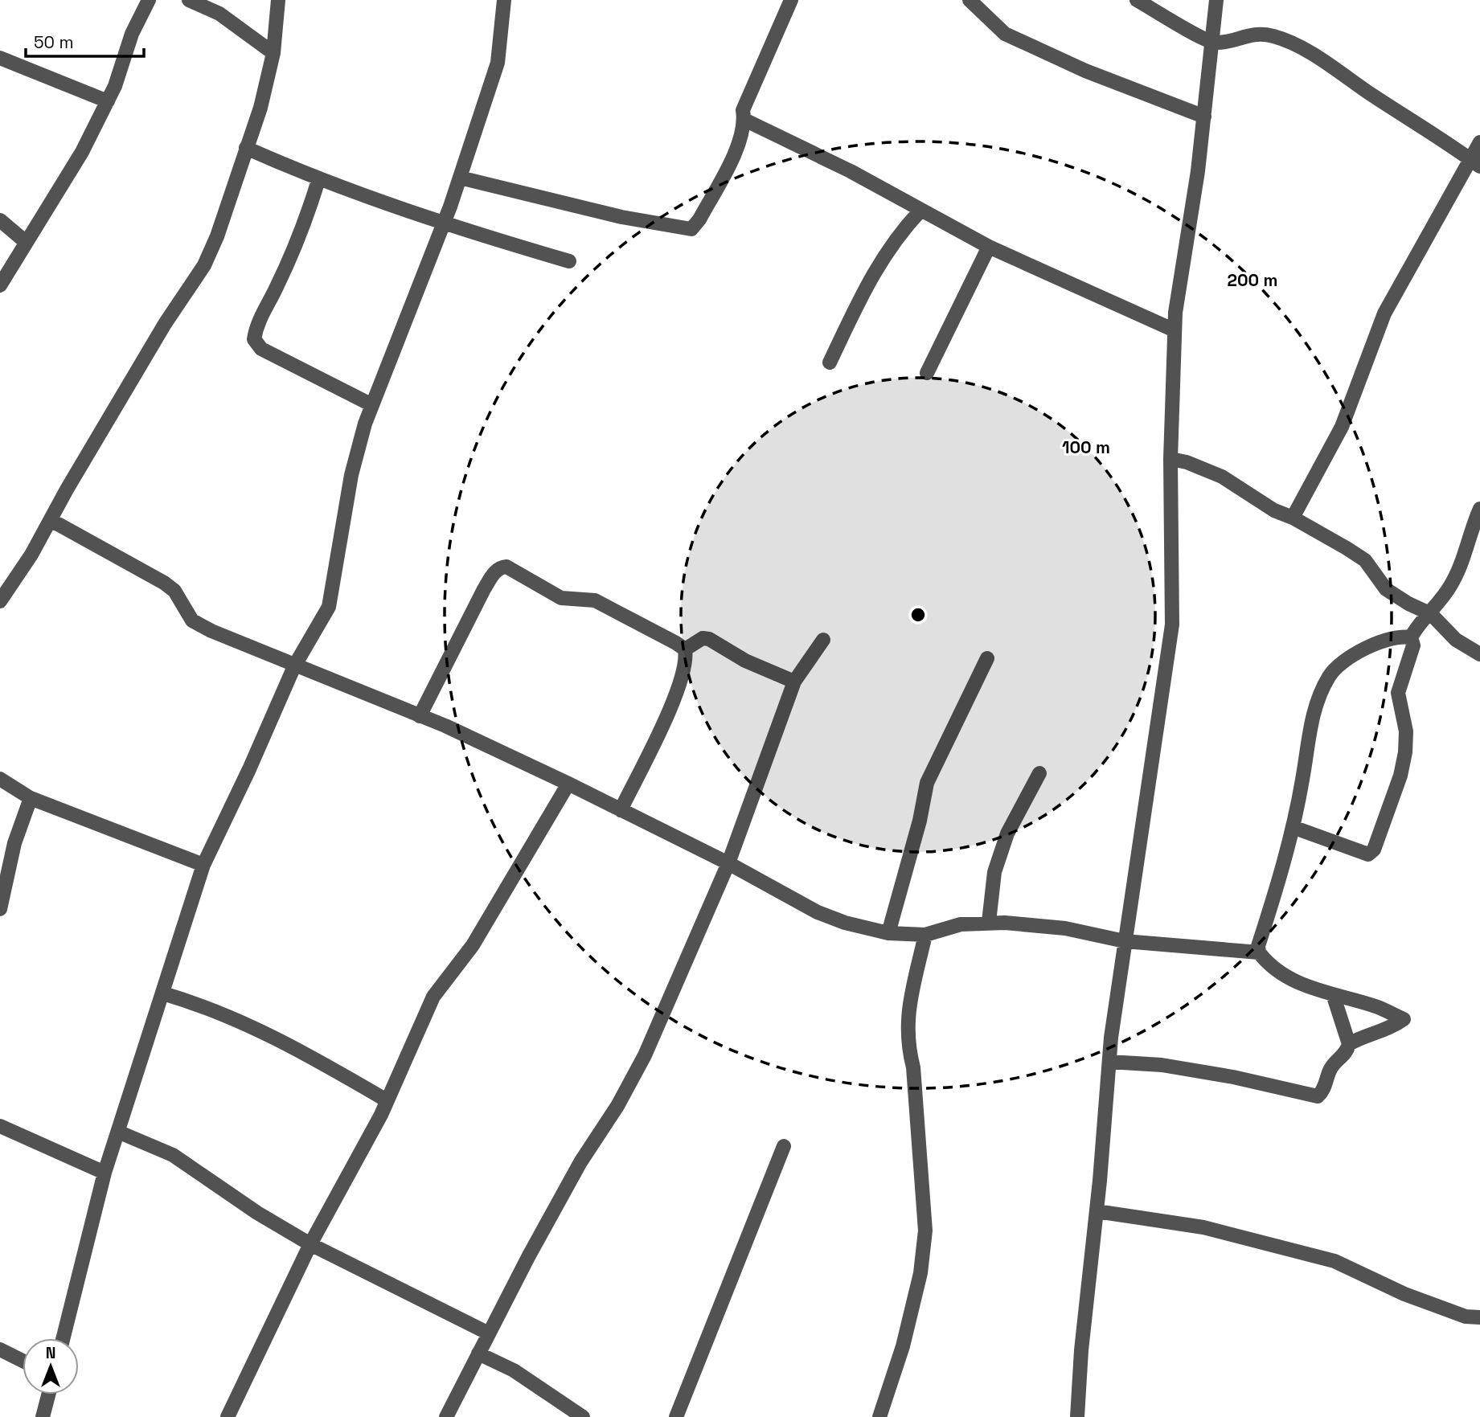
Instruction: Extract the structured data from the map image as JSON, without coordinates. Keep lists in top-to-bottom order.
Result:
{
  "scale_bar": "50 m",
  "north": "top",
  "rings": ["200 m", "100 m"]
}
